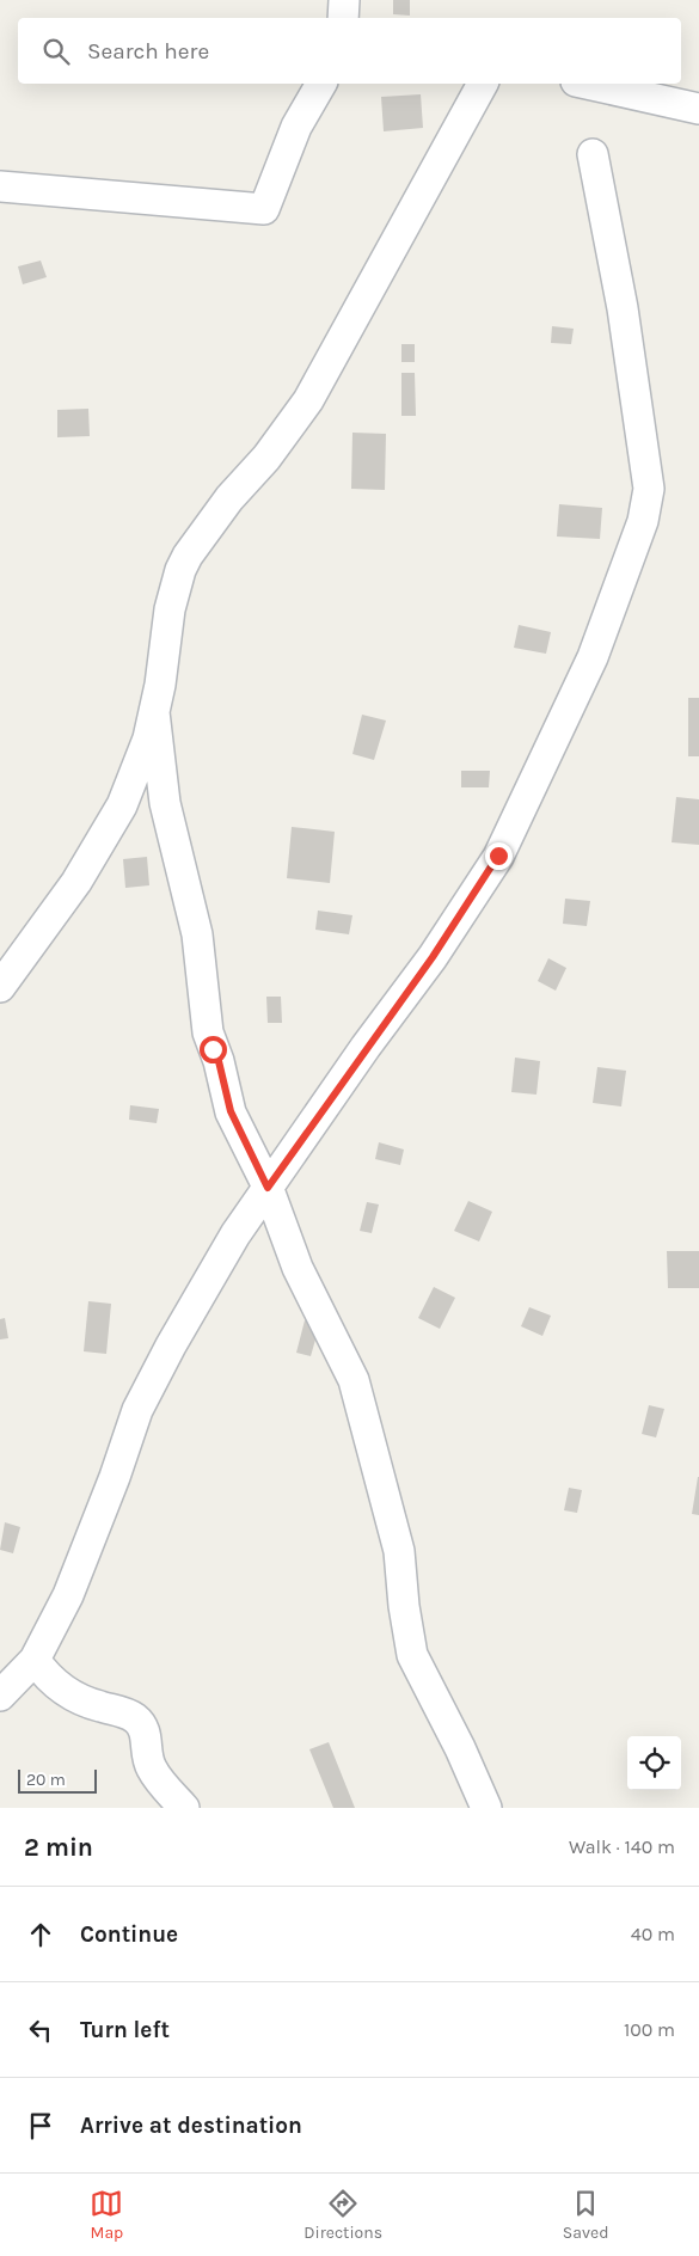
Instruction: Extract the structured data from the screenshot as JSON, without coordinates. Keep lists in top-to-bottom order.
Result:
{
  "scale_bar": "20 m",
  "page": {
    "search": "Search here",
    "scale": "20 m",
    "heading": ["2 min", "Walk · 140 m"],
    "list": [
      ["Continue", "40 m"],
      ["Turn left", "100 m"],
      "Arrive at destination"
    ],
    "nav": ["Map", "Directions", "Saved"]
  }
}
